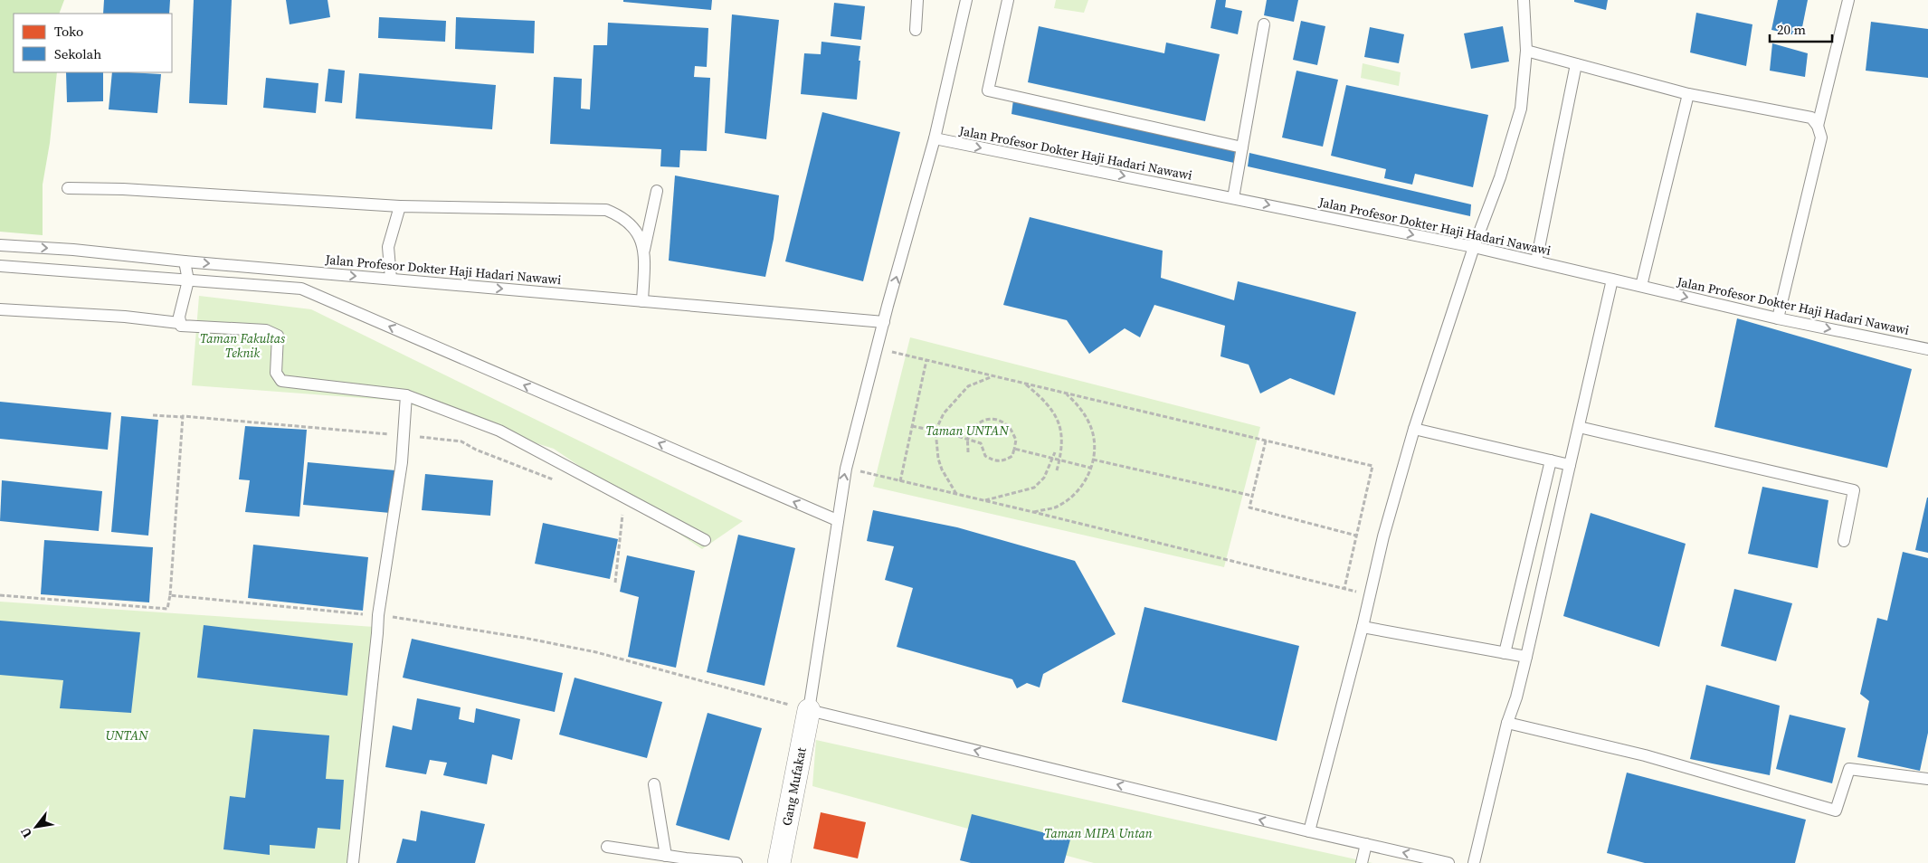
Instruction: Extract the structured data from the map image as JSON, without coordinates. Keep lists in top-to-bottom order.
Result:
{
  "streets": {
    "street": ["Gang Mufakat"],
    "lane": ["Jalan Profesor Dokter Haji Hadari Nawawi"]
  },
  "parks": [
    "Taman Fakultas Teknik",
    "Taman UNTAN",
    "UNTAN",
    "Taman MIPA Untan"
  ],
  "legend": ["Toko", "Sekolah"],
  "scale_bar": "20 m",
  "north": "bottom left"
}
